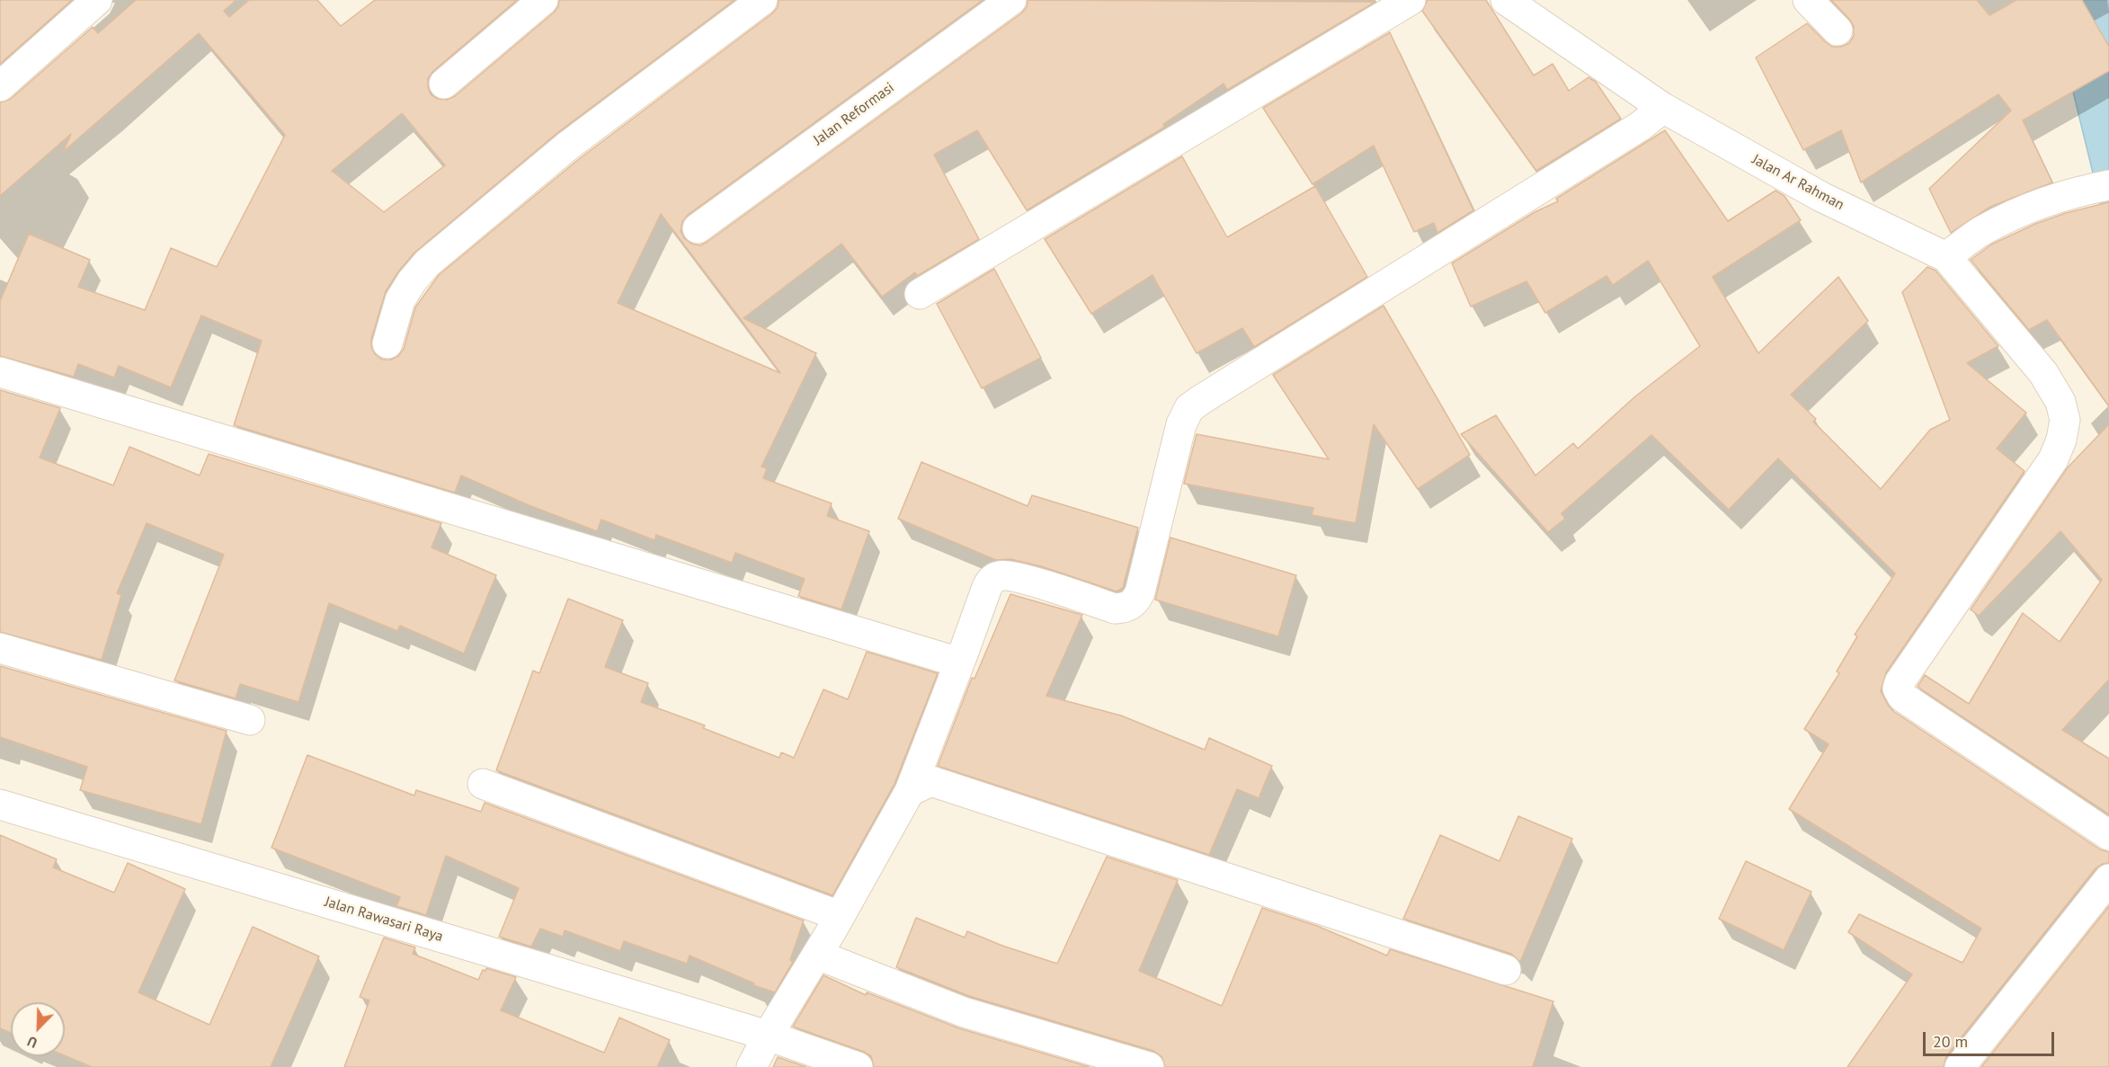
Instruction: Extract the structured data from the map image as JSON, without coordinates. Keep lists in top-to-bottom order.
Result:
{
  "streets": {
    "street": ["Jalan Reformasi", "Jalan Ar Rahman", "Jalan Rawasari Raya"]
  },
  "scale_bar": "20 m",
  "north": "bottom left"
}
